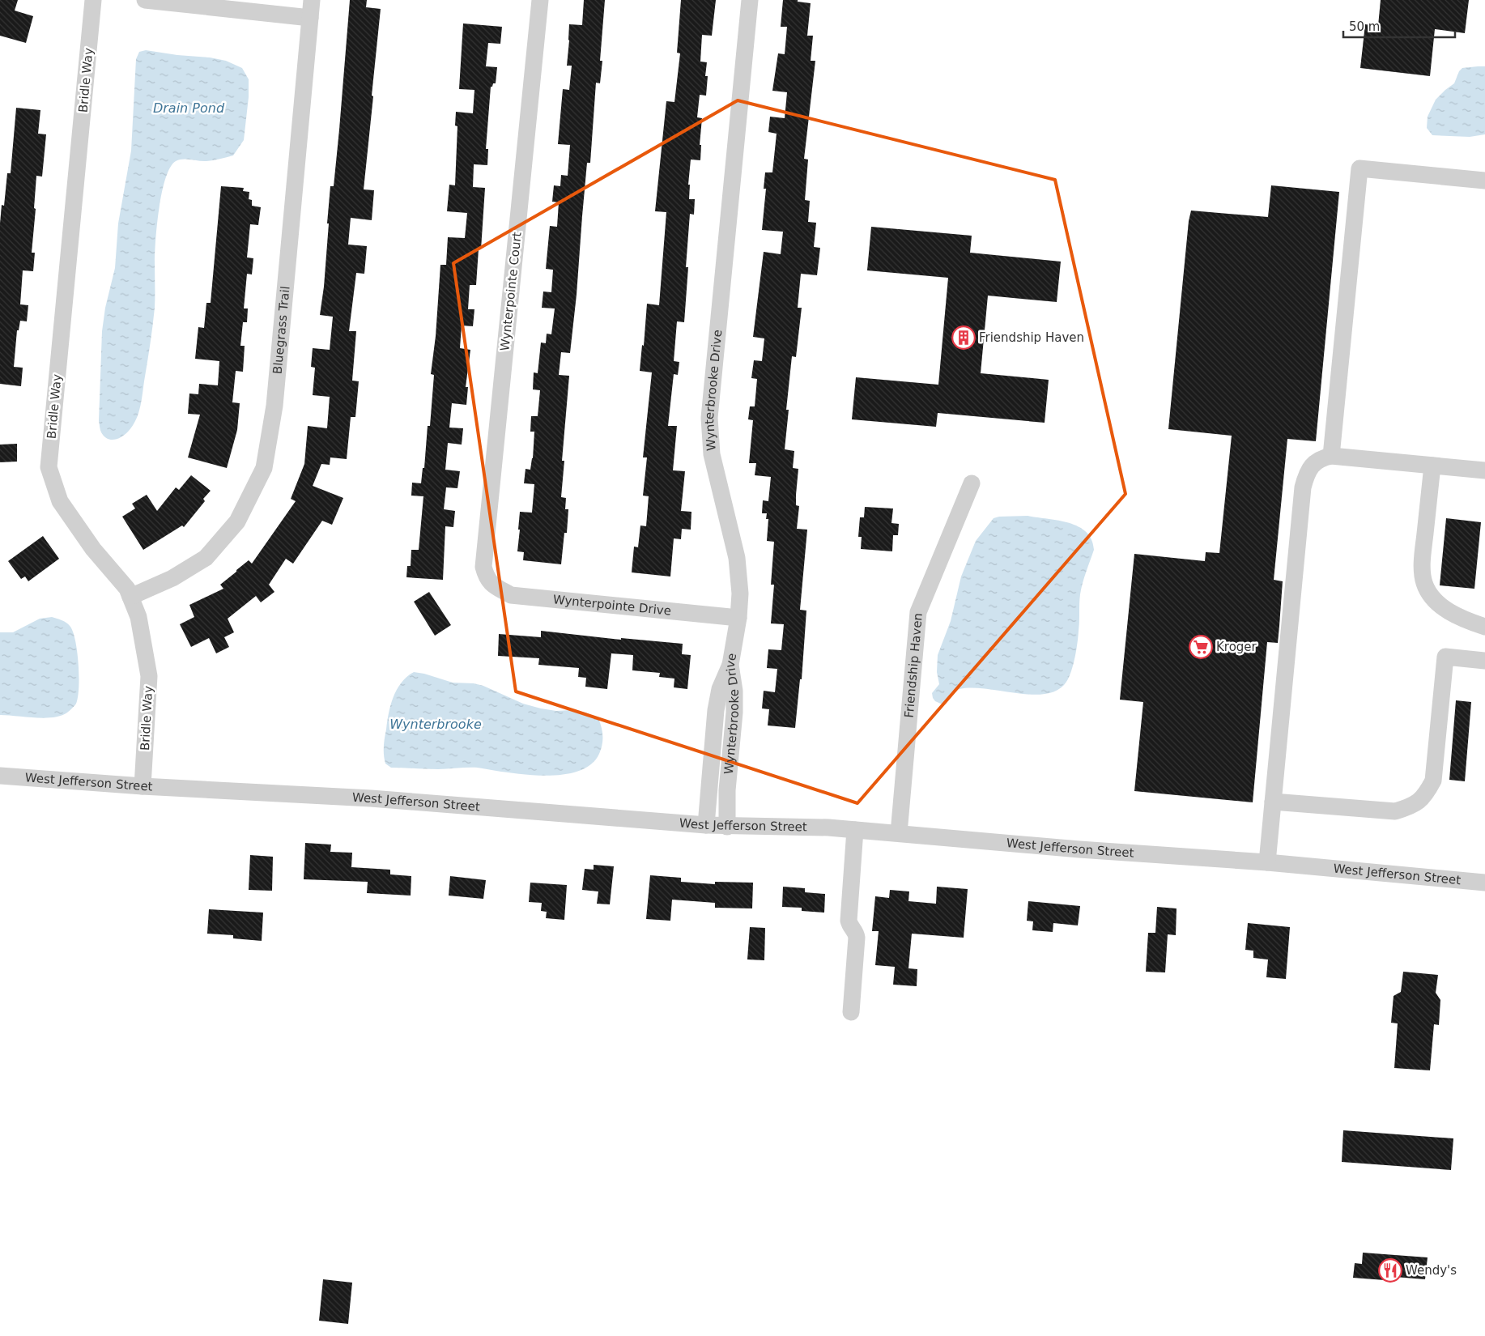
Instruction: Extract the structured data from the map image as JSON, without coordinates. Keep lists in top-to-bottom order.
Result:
{
  "streets": {
    "street": [
      "Bridle Way",
      "Wynterpointe Court",
      "Bluegrass Trail",
      "Wynterbrooke Drive",
      "Wynterpointe Drive",
      "Friendship Haven",
      "West Jefferson Street"
    ]
  },
  "crossings": [
    ["Bridle Way", "Bluegrass Trail"],
    ["Bridle Way", "West Jefferson Street"],
    ["Wynterpointe Court", "Wynterpointe Drive"],
    ["Wynterbrooke Drive", "Wynterpointe Drive"],
    ["Wynterbrooke Drive", "West Jefferson Street"],
    ["Friendship Haven", "West Jefferson Street"]
  ],
  "water": ["Drain Pond", "Wynterbrooke"],
  "places": {
    "building": ["Friendship Haven"],
    "supermarket": ["Kroger"],
    "restaurant": ["Wendy's"]
  },
  "scale_bar": "50 m"
}
